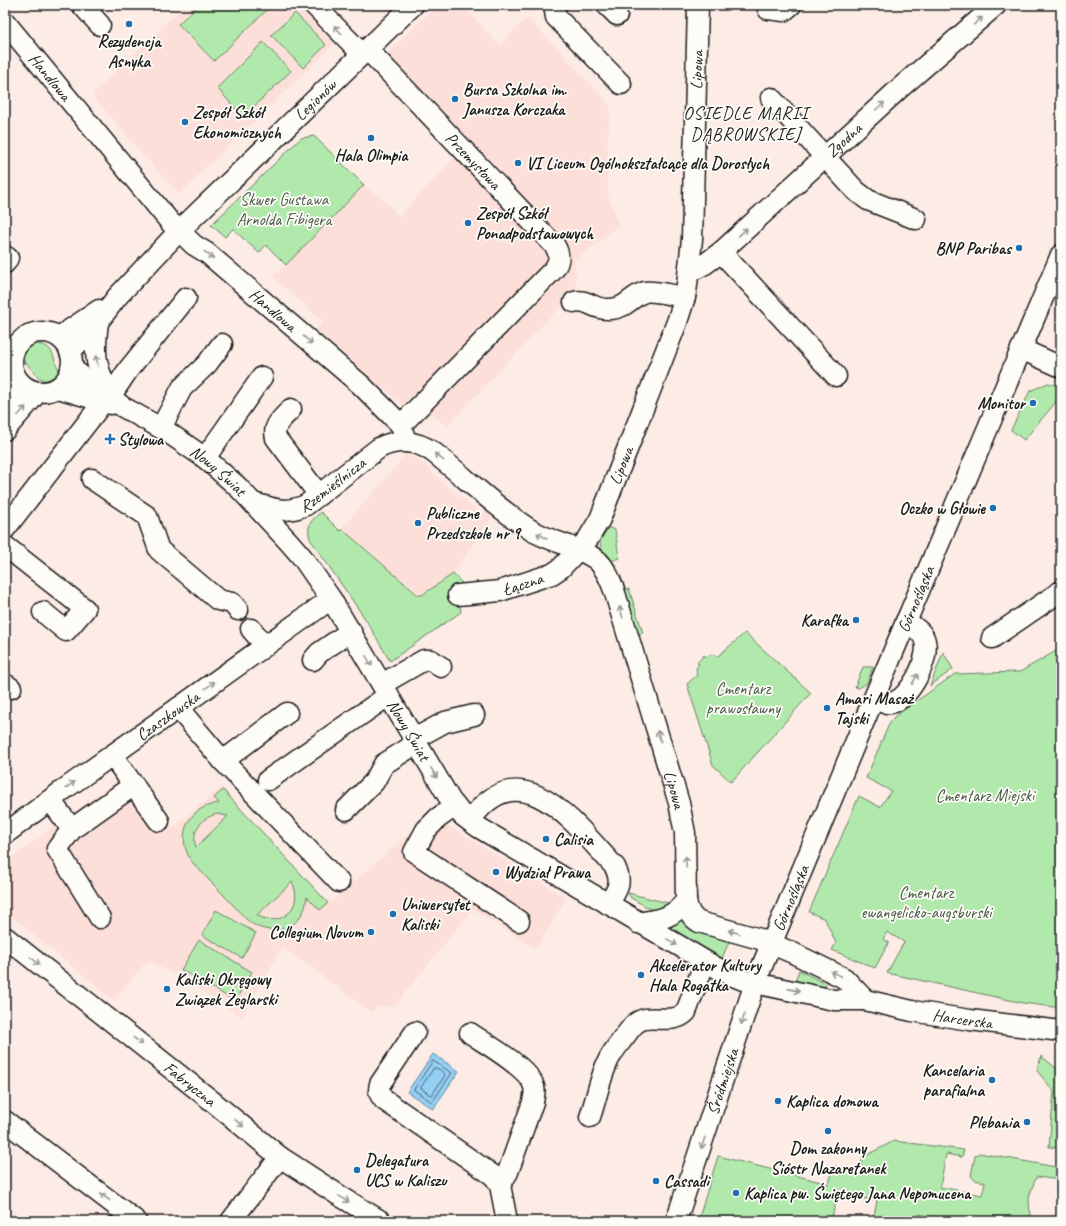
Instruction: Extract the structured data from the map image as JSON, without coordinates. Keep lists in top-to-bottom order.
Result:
{
  "streets": {
    "street": [
      "Lipowa",
      "Handlowa",
      "Legionów",
      "Zgodna",
      "Przemysłowa",
      "Nowy Świat",
      "Rzemieślnicza",
      "Łączna",
      "Górnośląska",
      "Czaszkowska",
      "Harcerska",
      "Śródmiejska",
      "Fabryczna"
    ]
  },
  "crossings": [
    ["Lipowa", "Handlowa"],
    ["Lipowa", "Zgodna"],
    ["Lipowa", "Łączna"],
    ["Handlowa", "Legionów"],
    ["Handlowa", "Przemysłowa"],
    ["Handlowa", "Rzemieślnicza"],
    ["Handlowa", "Łączna"],
    ["Legionów", "Przemysłowa"],
    ["Legionów", "Nowy Świat"],
    ["Przemysłowa", "Rzemieślnicza"],
    ["Nowy Świat", "Rzemieślnicza"],
    ["Nowy Świat", "Czaszkowska"],
    ["Nowy Świat", "Harcerska"],
    ["Nowy Świat", "Śródmiejska"],
    ["Górnośląska", "Śródmiejska"],
    ["Harcerska", "Śródmiejska"]
  ],
  "one_way": ["Lipowa", "Zgodna", "Śródmiejska"],
  "districts": ["OSIEDLE MARII DĄBROWSKIEJ"],
  "parks": [
    "Skwer Gustawa Arnolda Fibigera",
    "Cmentarz prawosławny",
    "Cmentarz Miejski",
    "Cmentarz ewangelicko-augsburski"
  ],
  "places": {
    "other": [
      "Rezydencja Asnyka",
      "Bursa Szkolna im. Janusza Korczaka",
      "Zespół Szkół Ekonomicznych",
      "Hala Olimpia",
      "VI Liceum Ogólnokształcące dla Dorosłych",
      "Zespół Szkół Ponadpodstawowych",
      "BNP Paribas",
      "Monitor",
      "Oczko w Głowie",
      "Publiczne Przedszkole nr 9",
      "Karafka",
      "Amari Masaż Tajski",
      "Calisia",
      "Wydział Prawa",
      "Uniwersytet Kaliski",
      "Collegium Novum",
      "Akcelerator Kultury Hala Rogatka",
      "Kaliski Okręgowy Związek Żeglarski",
      "Kancelaria parafialna",
      "Kaplica domowa",
      "Plebania",
      "Dom zakonny Sióstr Nazaretanek",
      "Delegatura UCS w Kaliszu",
      "Cassadi",
      "Kaplica pw. Świętego Jana Nepomucena"
    ],
    "health": ["Stylowa"]
  }
}
